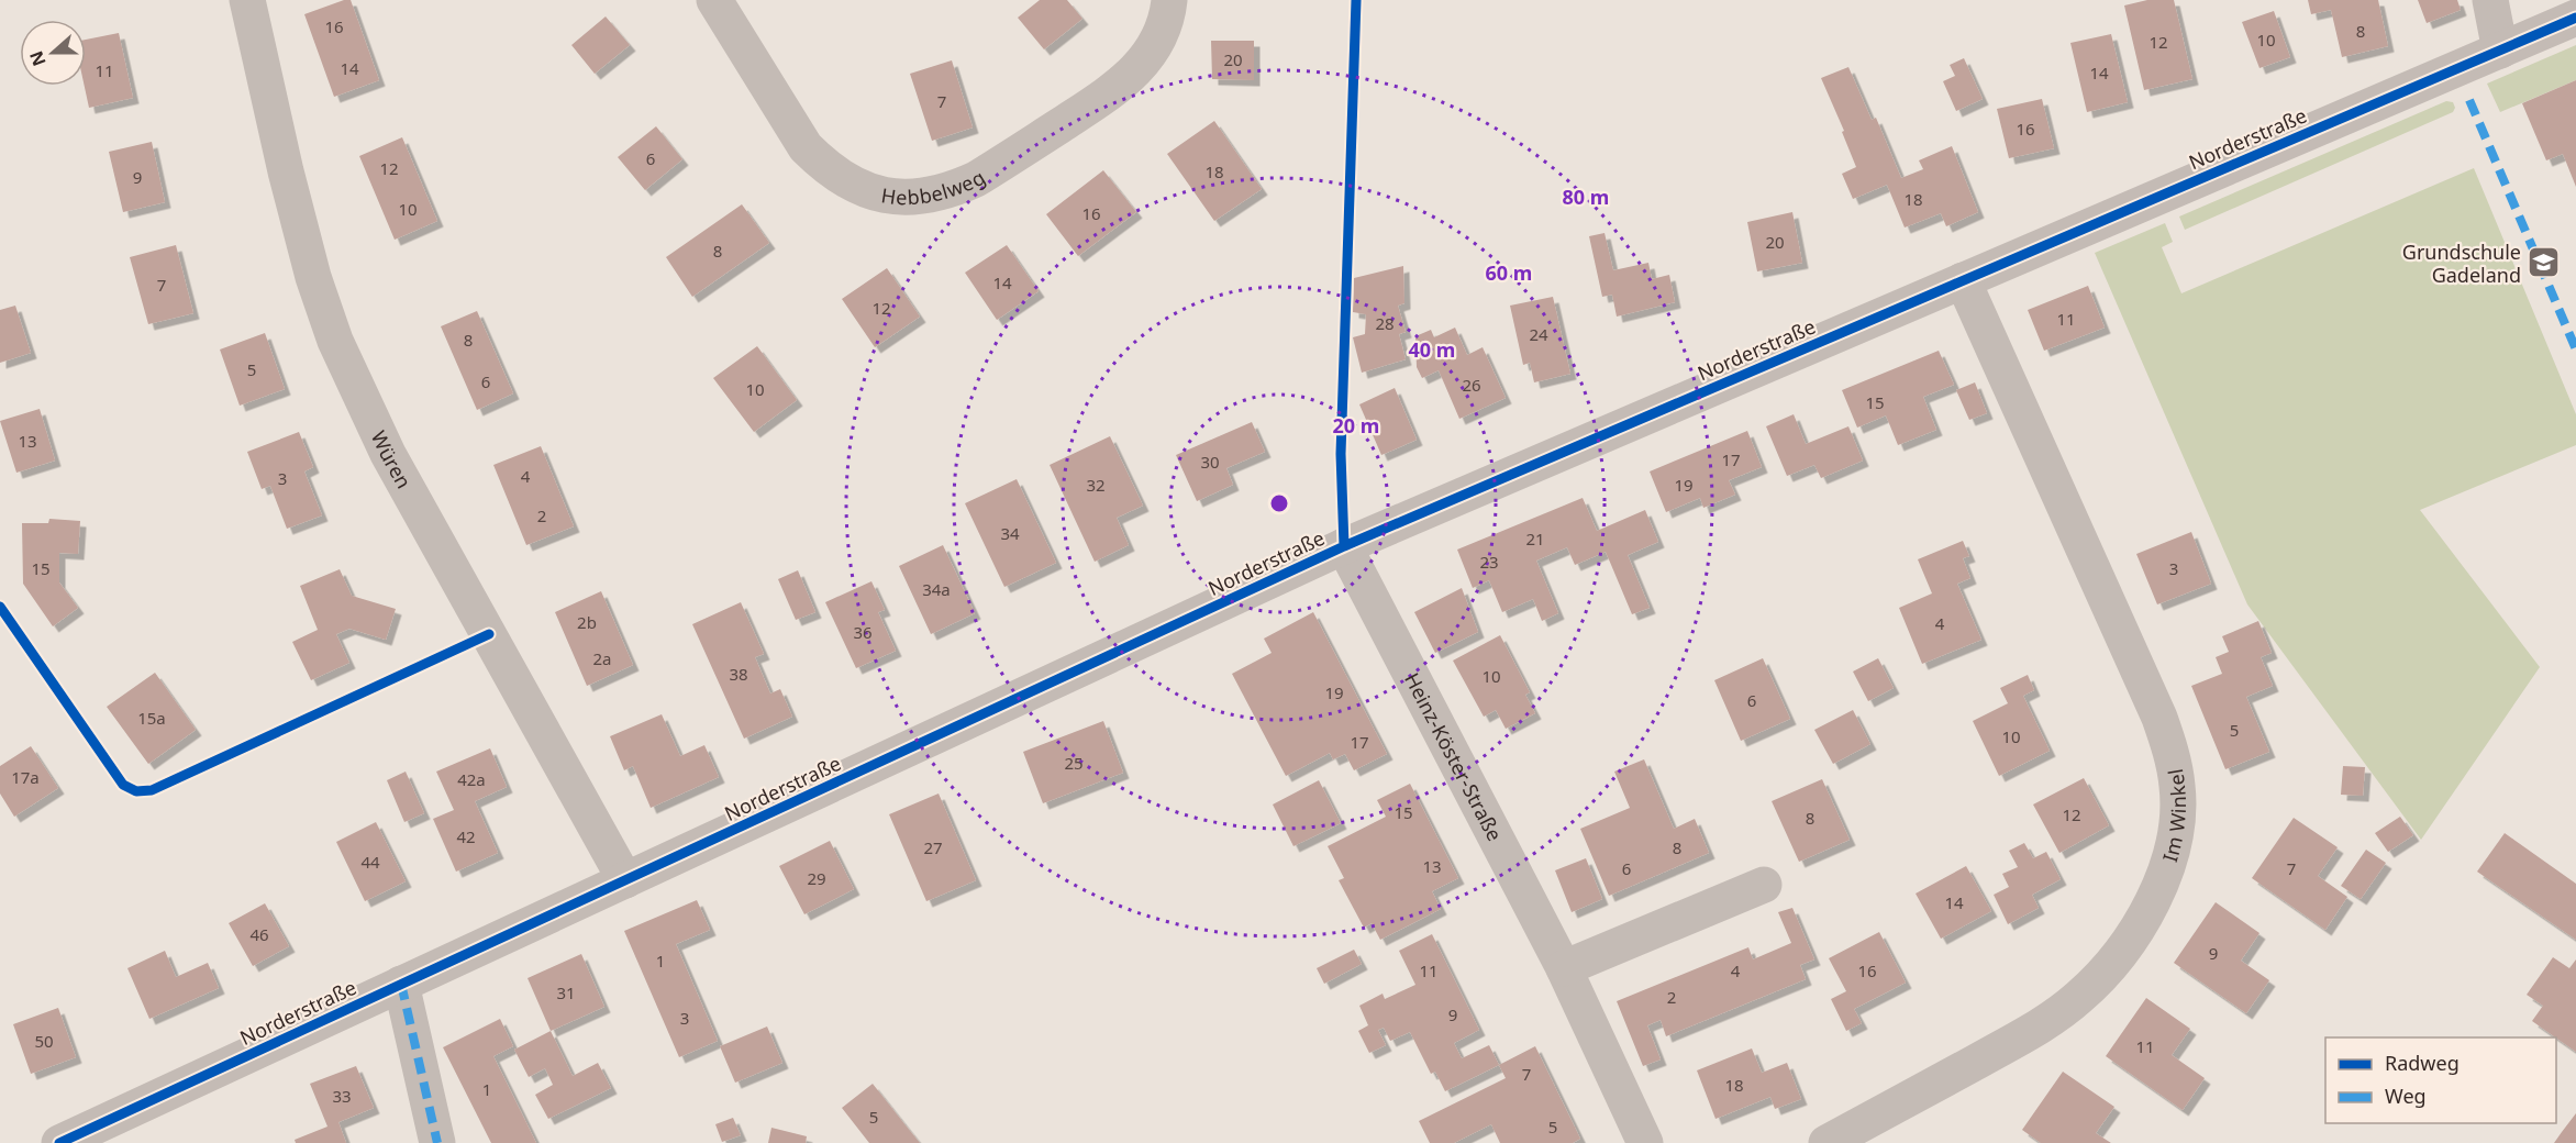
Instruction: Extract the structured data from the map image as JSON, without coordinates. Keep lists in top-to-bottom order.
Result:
{
  "streets": {
    "street": [
      "Norderstraße",
      "Hebbelweg",
      "Würen",
      "Heinz-Köster-Straße",
      "Im Winkel"
    ]
  },
  "crossings": [
    ["Norderstraße", "Würen"],
    ["Norderstraße", "Heinz-Köster-Straße"],
    ["Norderstraße", "Im Winkel"]
  ],
  "places": {
    "school or university": ["Grundschule Gadeland"]
  },
  "house_numbers": [
    "16",
    "8",
    "10",
    "12",
    "20",
    "14",
    "11",
    "14",
    "7",
    "16",
    "6",
    "12",
    "18",
    "9",
    "18",
    "10",
    "16",
    "20",
    "8",
    "14",
    "7",
    "12",
    "11",
    "28",
    "24",
    "8",
    "5",
    "6",
    "26",
    "10",
    "15",
    "13",
    "17",
    "30",
    "4",
    "3",
    "32",
    "19",
    "2",
    "34",
    "21",
    "23",
    "15",
    "3",
    "34a",
    "2b",
    "4",
    "36",
    "2a",
    "38",
    "10",
    "19",
    "6",
    "15a",
    "5",
    "10",
    "17",
    "25",
    "17a",
    "42a",
    "15",
    "12",
    "8",
    "42",
    "27",
    "8",
    "44",
    "13",
    "6",
    "7",
    "29",
    "14",
    "46",
    "9",
    "1",
    "11",
    "4",
    "16",
    "31",
    "2",
    "9",
    "3",
    "50",
    "11",
    "7",
    "18",
    "1",
    "33",
    "5",
    "5"
  ],
  "legend": ["Radweg", "Weg"],
  "north": "left",
  "rings": [
    "80 m",
    "60 m",
    "40 m",
    "20 m"
  ]
}
